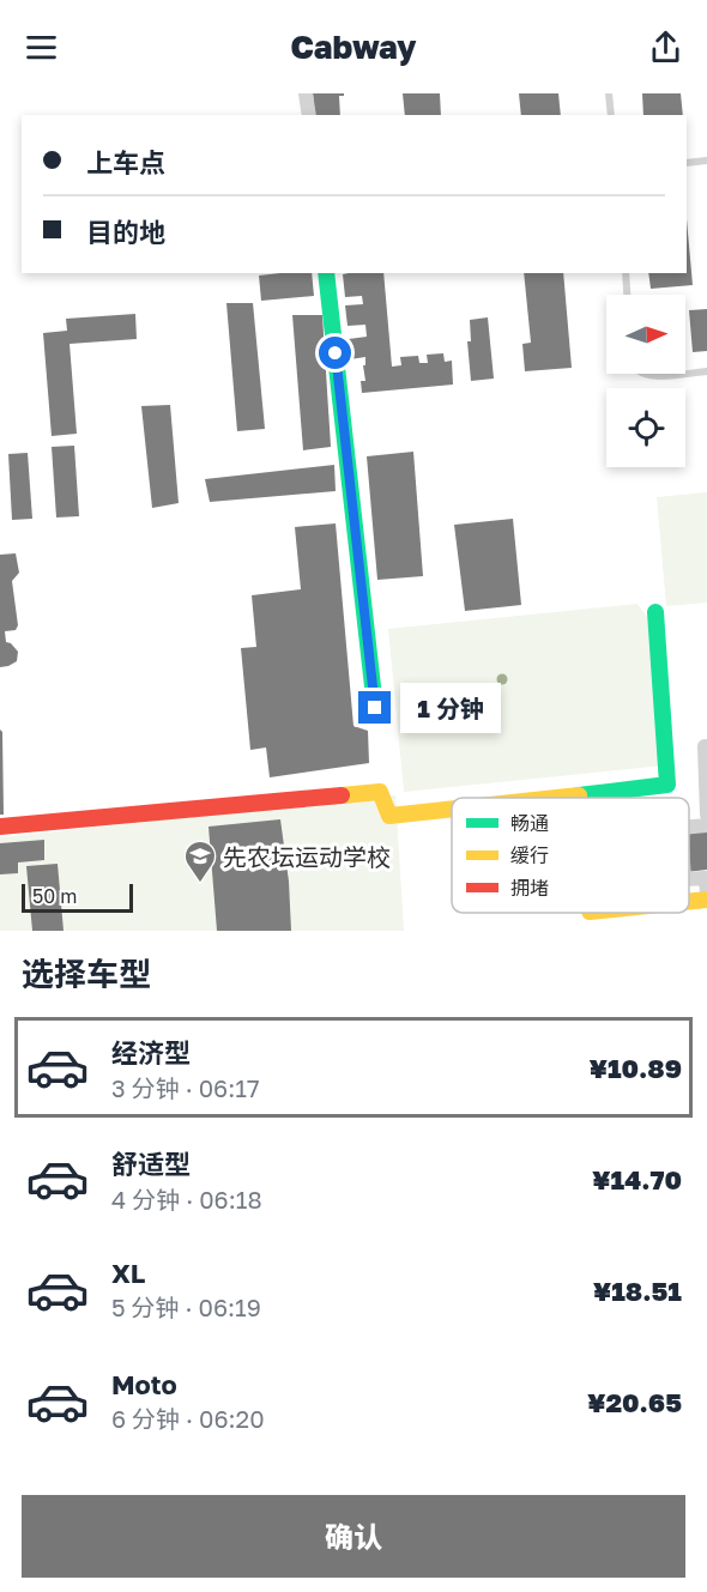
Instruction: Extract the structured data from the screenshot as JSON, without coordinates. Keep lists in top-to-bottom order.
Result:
{
  "places": {
    "school or university": ["先农坛运动学校"]
  },
  "legend": ["畅通", "缓行", "拥堵"],
  "scale_bar": "50 m",
  "north": "right",
  "page": {
    "header": "Cabway",
    "banner": ["上车点", "目的地"],
    "bubble": "1 分钟",
    "scale": "50 m",
    "heading": "选择车型",
    "list": [
      {
        "name": "经济型",
        "note": "3 分钟 · 06:17",
        "value": "¥10.89"
      },
      {
        "name": "舒适型",
        "note": "4 分钟 · 06:18",
        "value": "¥14.70"
      },
      {
        "name": "XL",
        "note": "5 分钟 · 06:19",
        "value": "¥18.51"
      },
      {
        "name": "Moto",
        "note": "6 分钟 · 06:20",
        "value": "¥20.65"
      }
    ],
    "buttons": "确认"
  }
}
